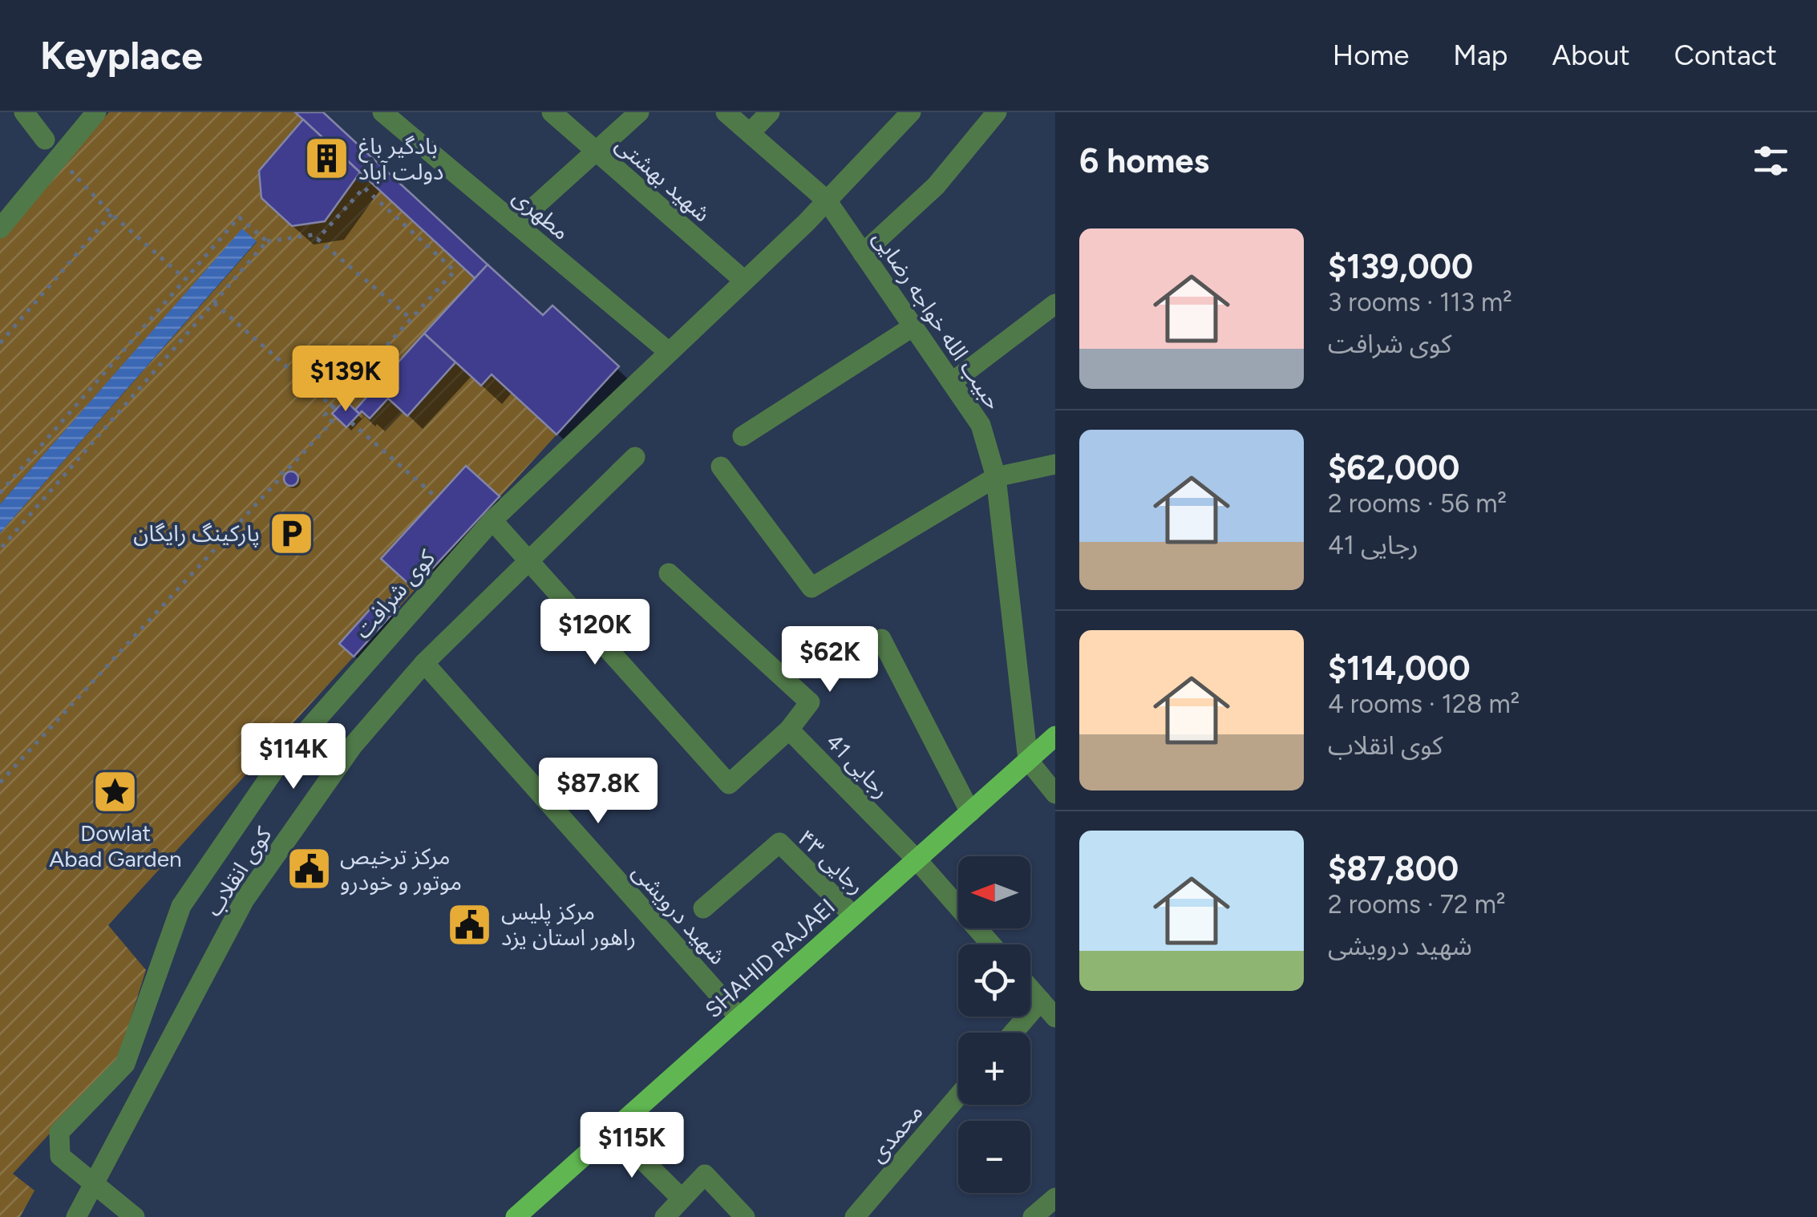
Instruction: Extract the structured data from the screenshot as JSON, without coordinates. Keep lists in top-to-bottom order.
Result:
{
  "streets": {
    "main road": ["SHAHID RAJAEI"],
    "street": [
      "شهید بهشتی",
      "مطهری",
      "حبیب الله خواجه رضایی",
      "کوی شرافت",
      "رجایی 41",
      "رجایی ۴۳",
      "کوی انقلاب",
      "شهید درویشی",
      "محمدی"
    ]
  },
  "crossings": [
    ["شهید بهشتی", "کوی شرافت"],
    ["مطهری", "کوی شرافت"],
    ["حبیب الله خواجه رضایی", "کوی شرافت"],
    ["حبیب الله خواجه رضایی", "SHAHID RAJAEI"],
    ["کوی شرافت", "کوی انقلاب"],
    ["رجایی 41", "SHAHID RAJAEI"],
    ["رجایی ۴۳", "SHAHID RAJAEI"],
    ["کوی انقلاب", "شهید درویشی"],
    ["شهید درویشی", "SHAHID RAJAEI"]
  ],
  "places": {
    "building": ["بادگیر باغ دولت آباد"],
    "parking": ["پارکینگ رایگان"],
    "place": ["Dowlat Abad Garden"],
    "public building": ["مرکز ترخیص موتور و خودرو", "مرکز پلیس راهور استان یزد"]
  },
  "north": "left",
  "page": {
    "header": "Keyplace",
    "nav": [
      "Home",
      "Map",
      "About",
      "Contact"
    ],
    "heading": "6 homes",
    "list": [
      {
        "name": "$139,000",
        "note": "3 rooms · 113 m² · کوی شرافت"
      },
      {
        "name": "$62,000",
        "note": "2 rooms · 56 m² · رجایی 41"
      },
      {
        "name": "$114,000",
        "note": "4 rooms · 128 m² · کوی انقلاب"
      },
      {
        "name": "$87,800",
        "note": "2 rooms · 72 m² · شهید درویشی"
      }
    ],
    "price": [
      "$139K",
      "$120K",
      "$62K",
      "$114K",
      "$87.8K",
      "$115K"
    ],
    "map_buttons": ["+", "−"]
  }
}
